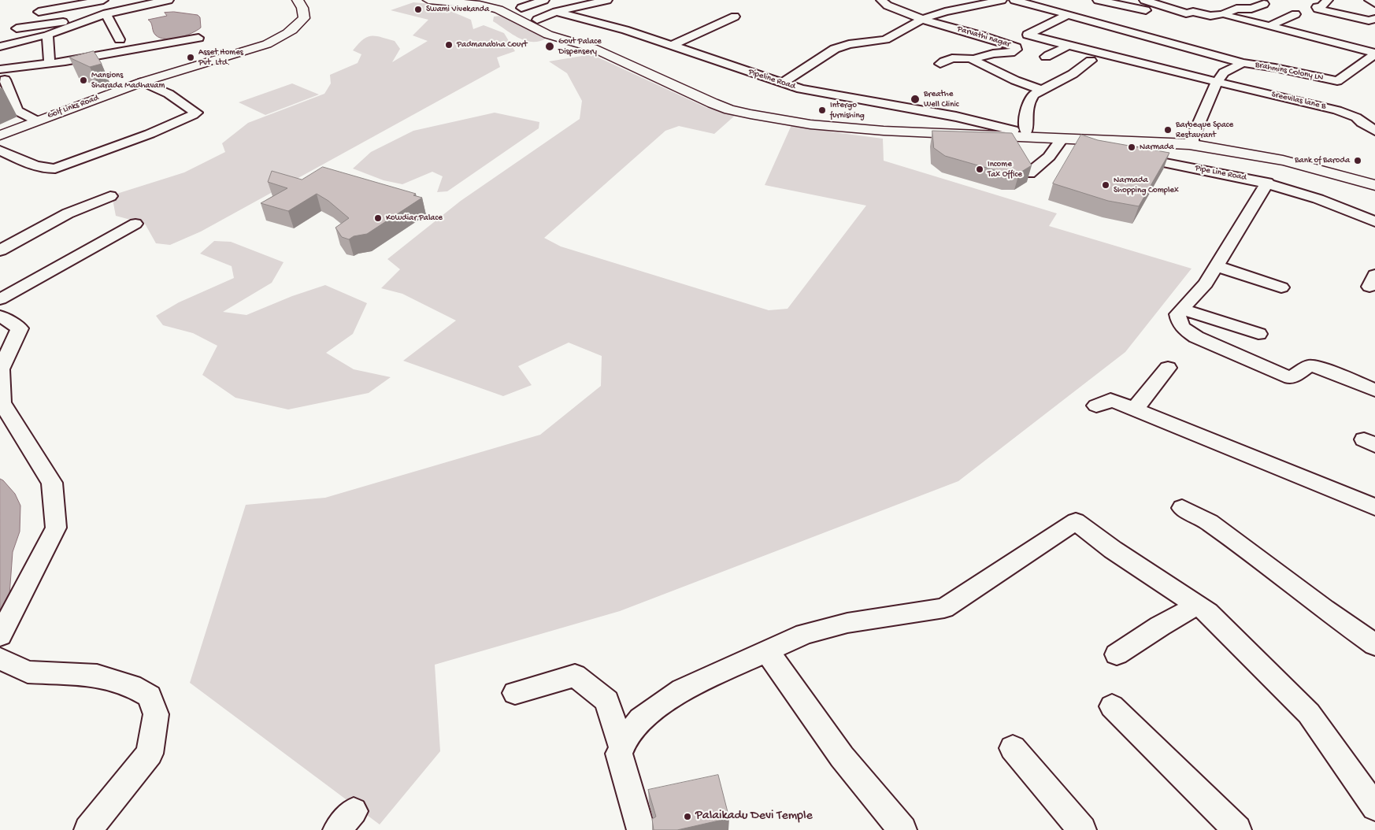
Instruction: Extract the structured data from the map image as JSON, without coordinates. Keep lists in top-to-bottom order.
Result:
{
  "streets": {
    "main road": ["Golf Links Road"],
    "street": [
      "Parvathi nagar",
      "Brahmins Colony LN",
      "Pipeline Road",
      "Sreevilas lane B",
      "Pipe Line Road"
    ]
  },
  "crossings": [
    ["Brahmins Colony LN", "Sreevilas lane B"]
  ],
  "places": [
    "Swami Vivekanda",
    "Padmanabha Court",
    "Govt Palace Dispensery",
    "Asset Homes Pvt. Ltd.",
    "Mansions Sharada Madhavam",
    "Breathe Well Clinic",
    "Intergo furnishing",
    "Barbeque Space Restaurant",
    "Narmada",
    "Bank of Baroda",
    "Income Tax Office",
    "Narmada Shopping Complex",
    "Kowdiar Palace",
    "Palaikadu Devi Temple"
  ]
}
